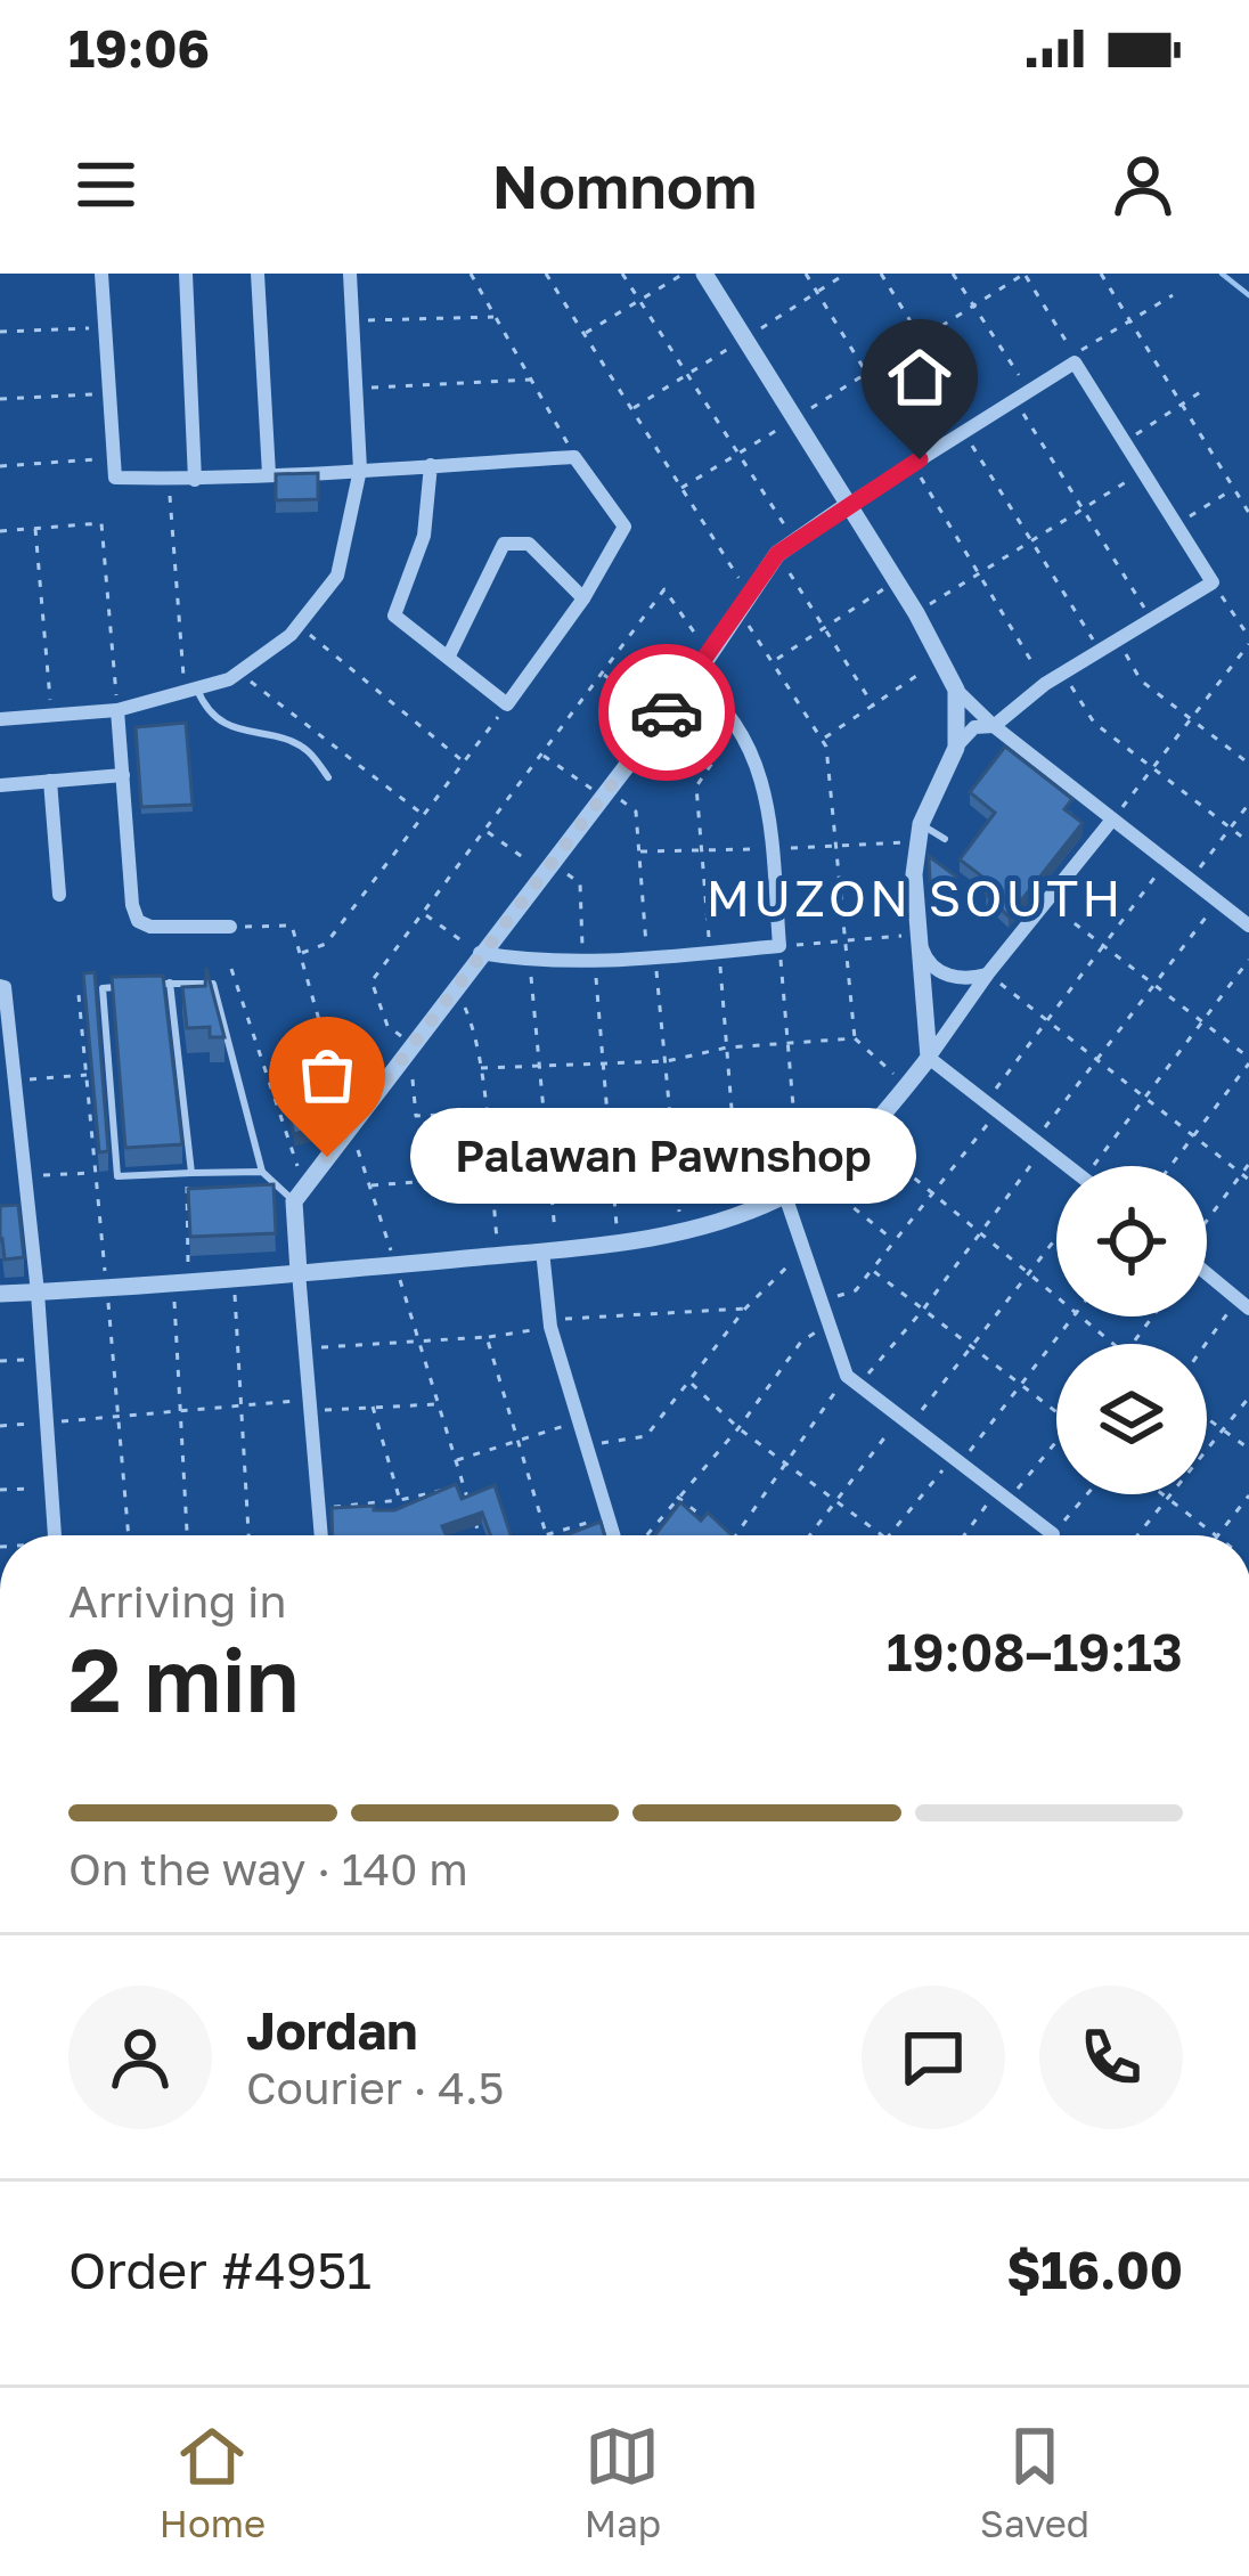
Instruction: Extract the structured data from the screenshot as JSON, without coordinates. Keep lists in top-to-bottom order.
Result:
{
  "districts": ["MUZON SOUTH"],
  "places": ["Palawan Pawnshop"],
  "page": {
    "status": "19:06",
    "header": "Nomnom",
    "bubble": "Palawan Pawnshop",
    "heading": ["2 min", "Arriving in", "19:08–19:13"],
    "panel": [
      "Jordan",
      "Courier · 4.5",
      "Order #4951",
      "$16.00"
    ],
    "bar": "On the way · 140 m",
    "tabs": ["Home", "Map", "Saved"]
  }
}
